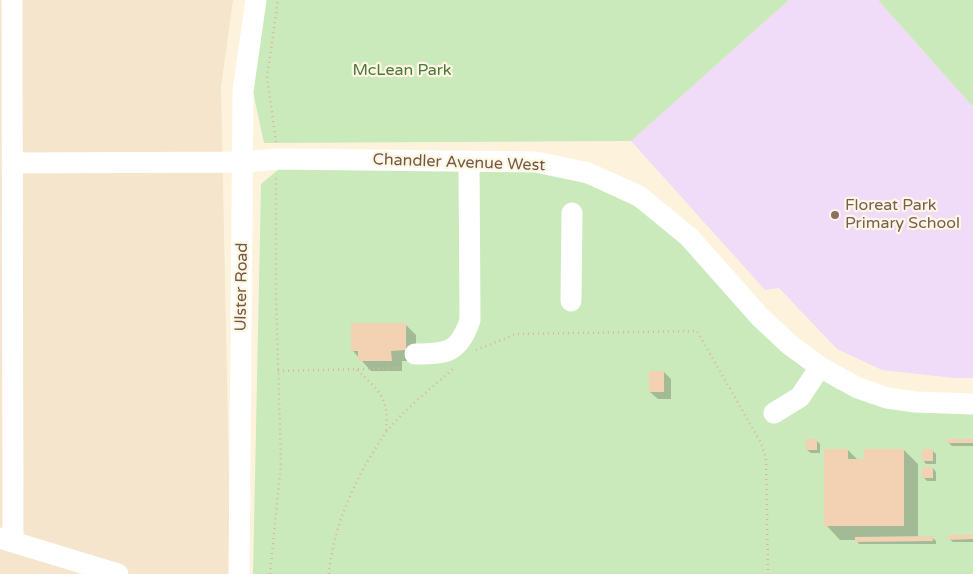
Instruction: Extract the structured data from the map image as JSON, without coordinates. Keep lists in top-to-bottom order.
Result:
{
  "streets": {
    "street": ["Chandler Avenue West", "Ulster Road"]
  },
  "crossings": [
    ["Chandler Avenue West", "Ulster Road"]
  ],
  "parks": ["McLean Park"],
  "places": ["Floreat Park Primary School"]
}
